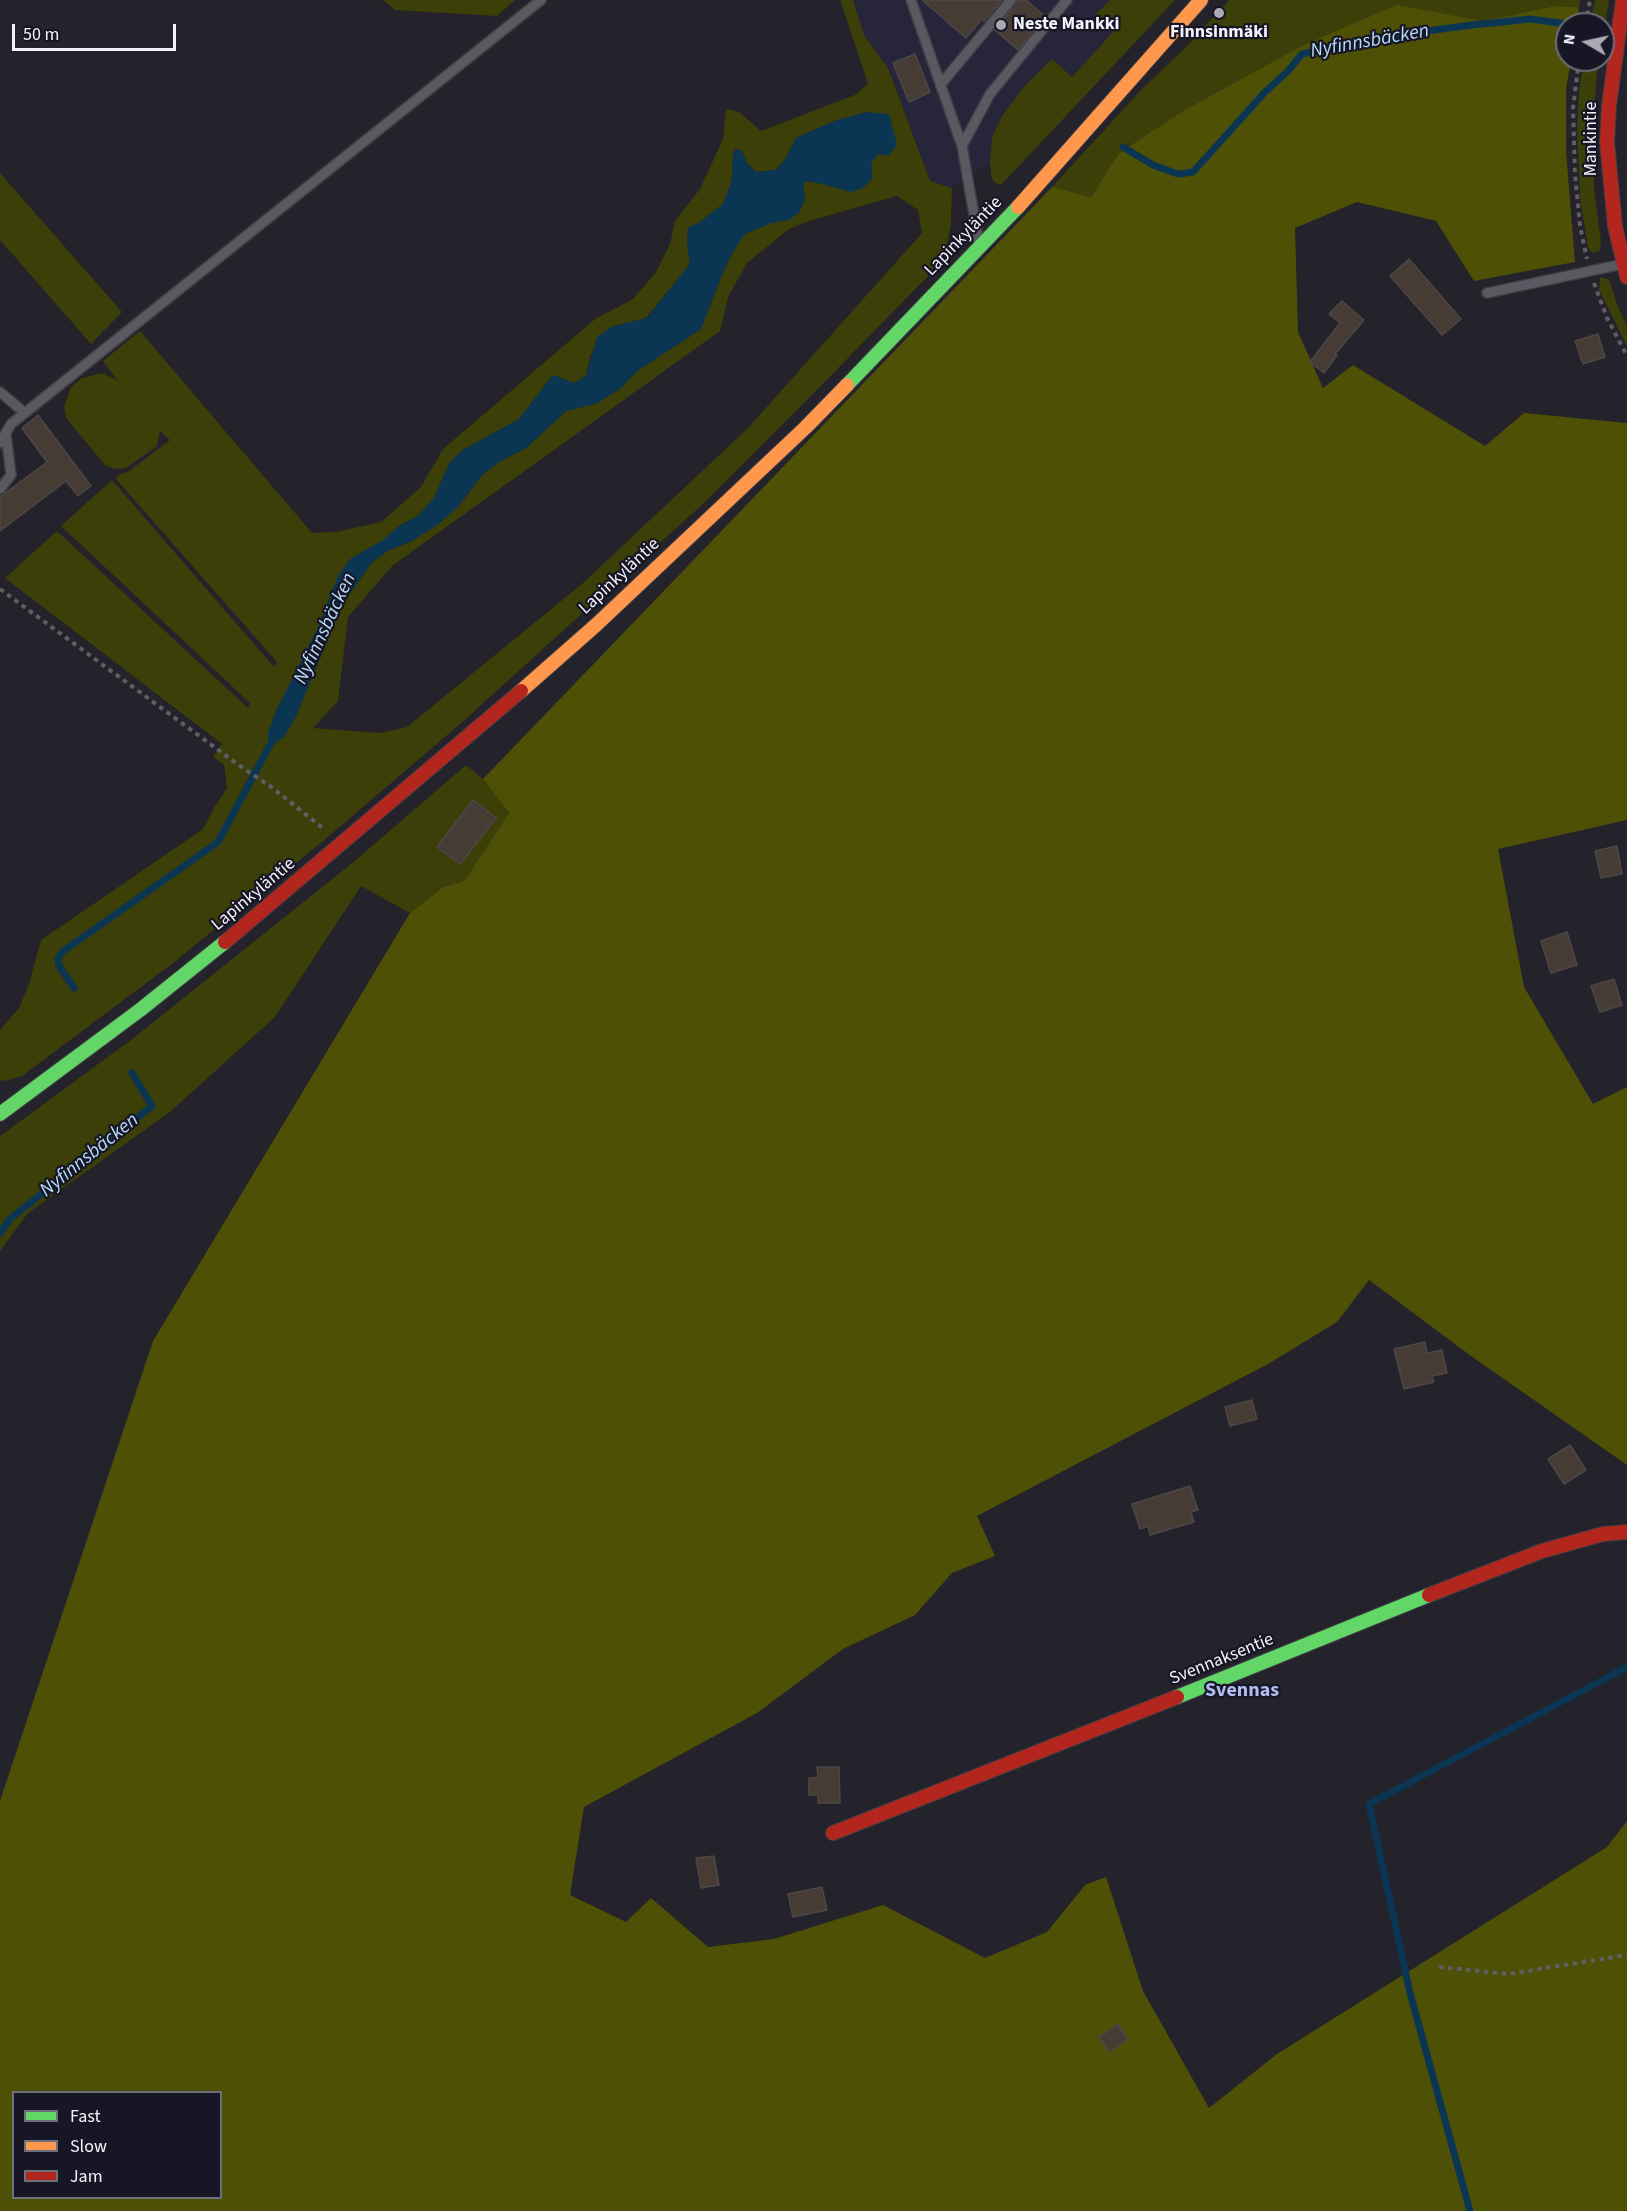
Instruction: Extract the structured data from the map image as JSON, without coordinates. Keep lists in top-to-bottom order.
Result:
{
  "streets": {
    "main road": ["Mankintie", "Lapinkyläntie", "Svennaksentie"]
  },
  "districts": ["Svennas"],
  "water": ["Nyfinnsbäcken"],
  "places": ["Finnsinmäki", "Neste Mankki"],
  "legend": ["Fast", "Slow", "Jam"],
  "scale_bar": "50 m",
  "north": "left"
}
